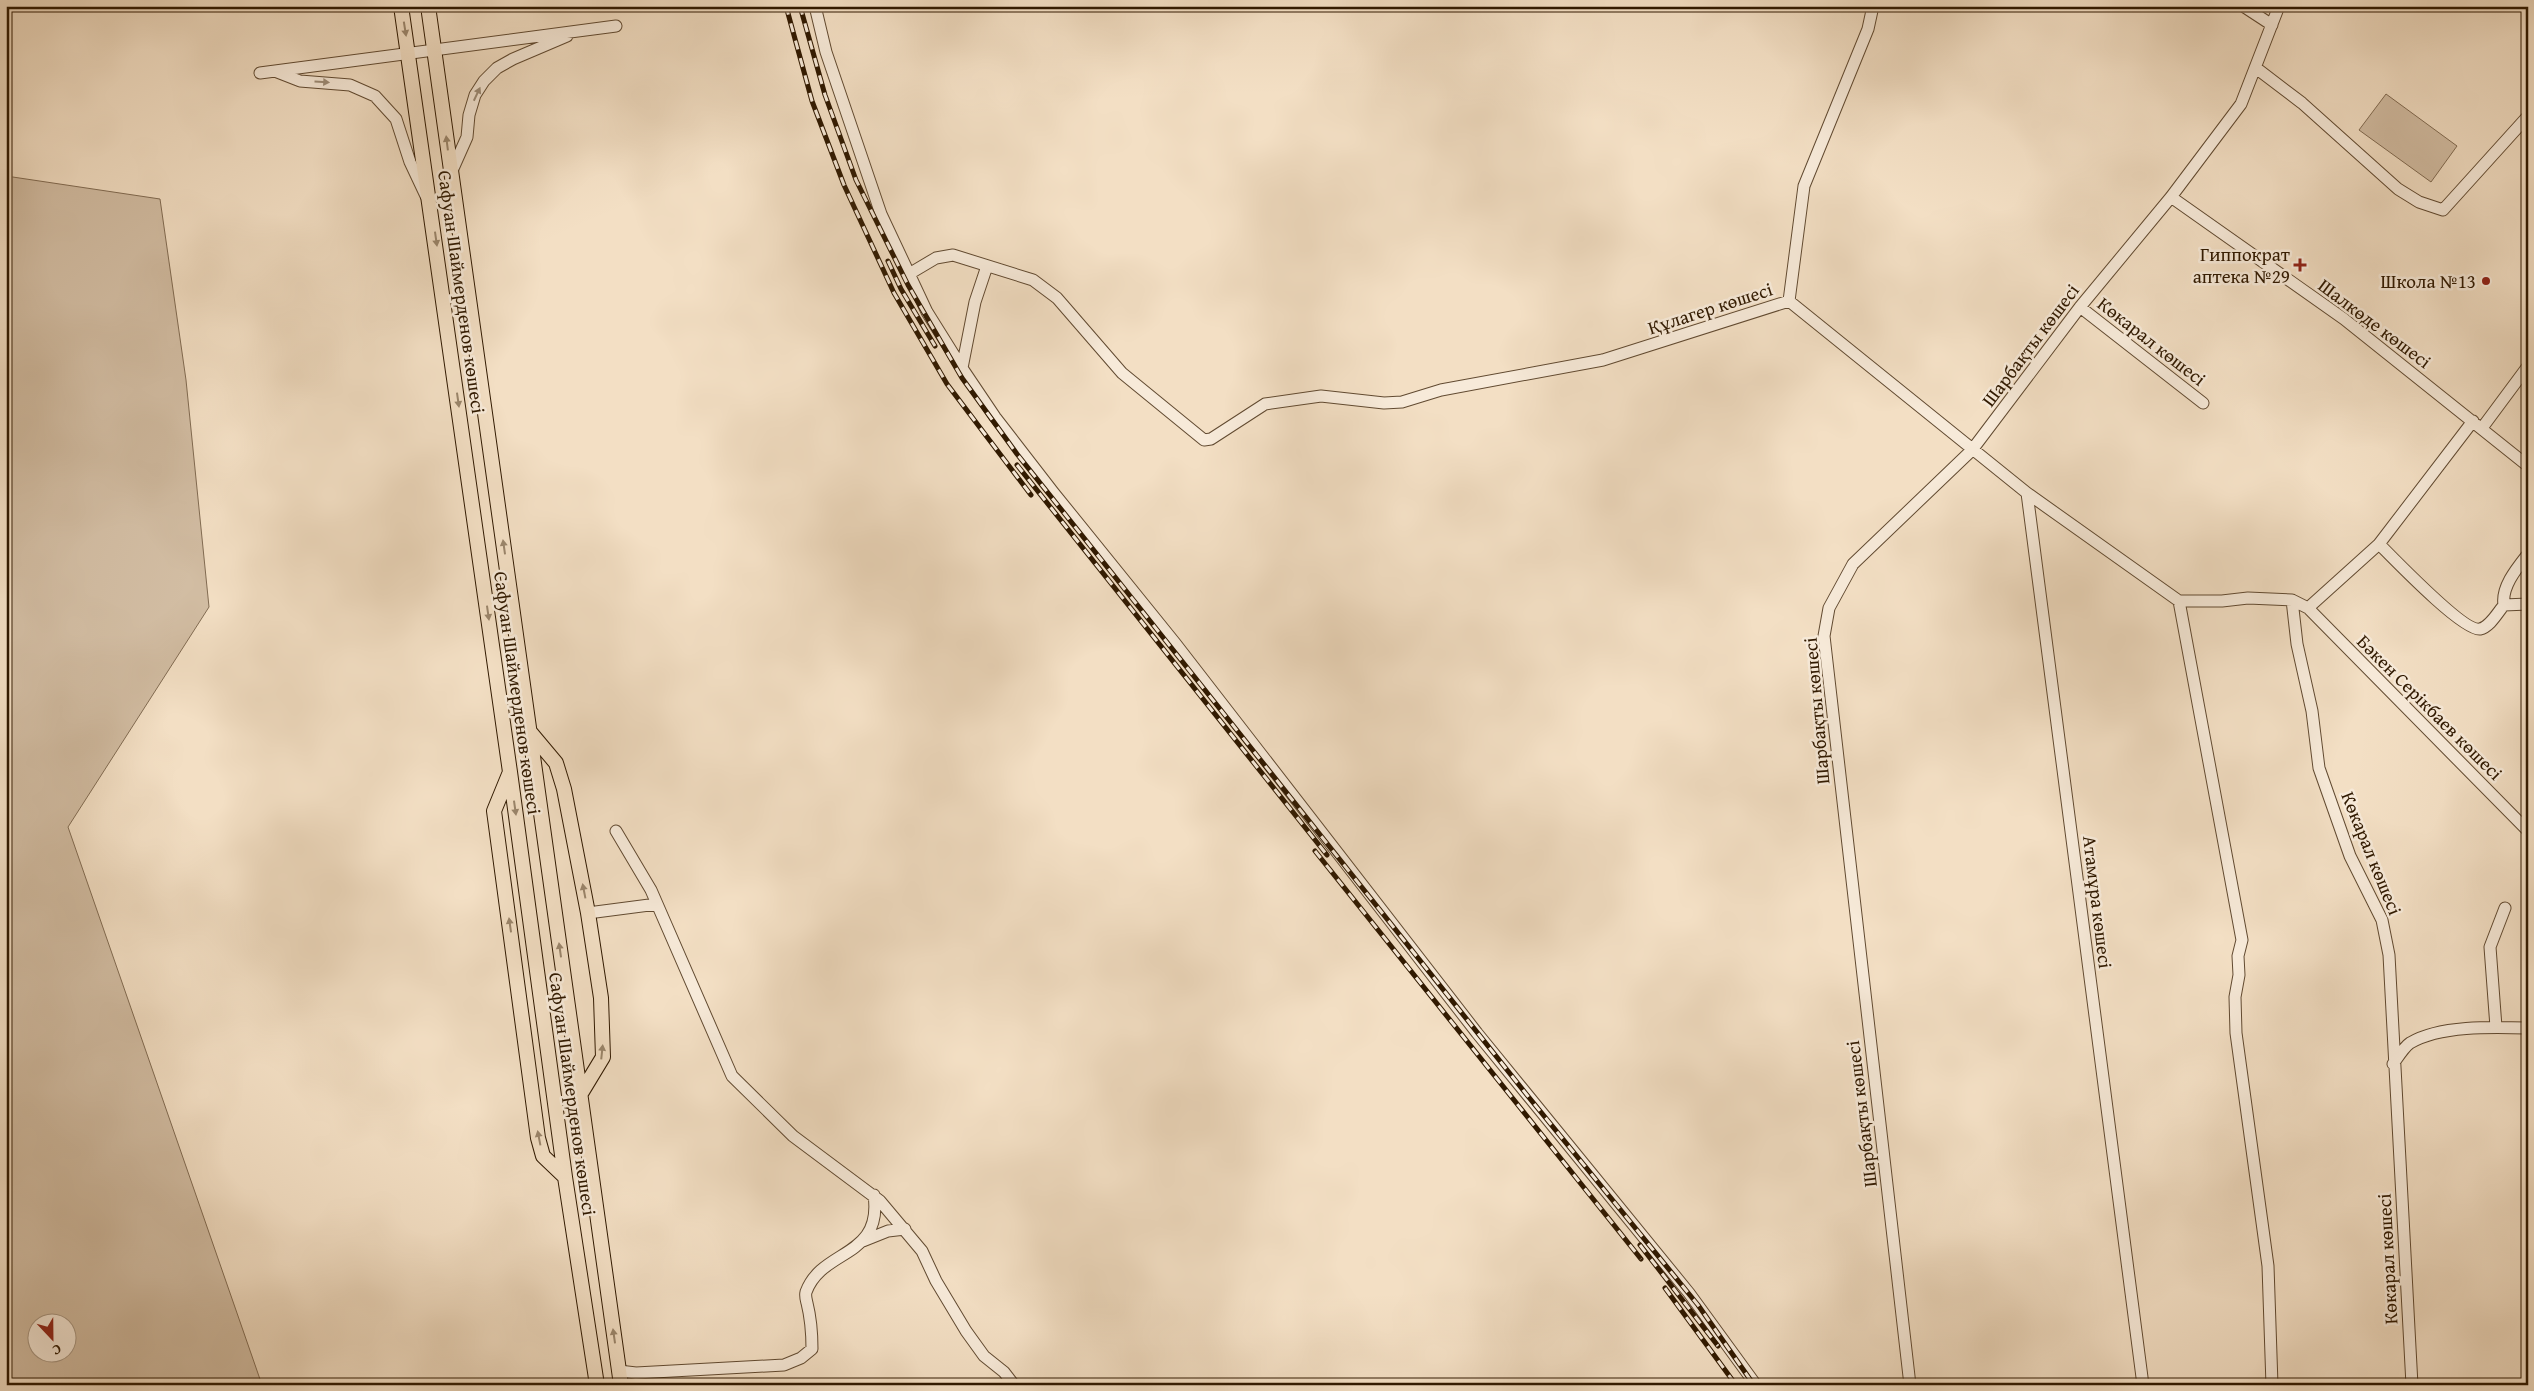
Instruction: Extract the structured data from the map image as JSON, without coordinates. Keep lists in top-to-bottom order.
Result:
{
  "streets": {
    "main road": ["Сафуан Шаймерденов көшесі"],
    "street": [
      "Құлагер көшесі",
      "Шалкөде көшесі",
      "Көкарал көшесі",
      "Шарбақты көшесі",
      "Бәкен Серікбаев көшесі",
      "Атамұра көшесі"
    ]
  },
  "crossings": [
    ["Құлагер көшесі", "Шарбақты көшесі"],
    ["Шалкөде көшесі", "Шарбақты көшесі"],
    ["Көкарал көшесі", "Шарбақты көшесі"]
  ],
  "places": {
    "health": ["Гиппократ аптека №29"],
    "other": ["Школа №13"]
  },
  "north": "bottom"
}
